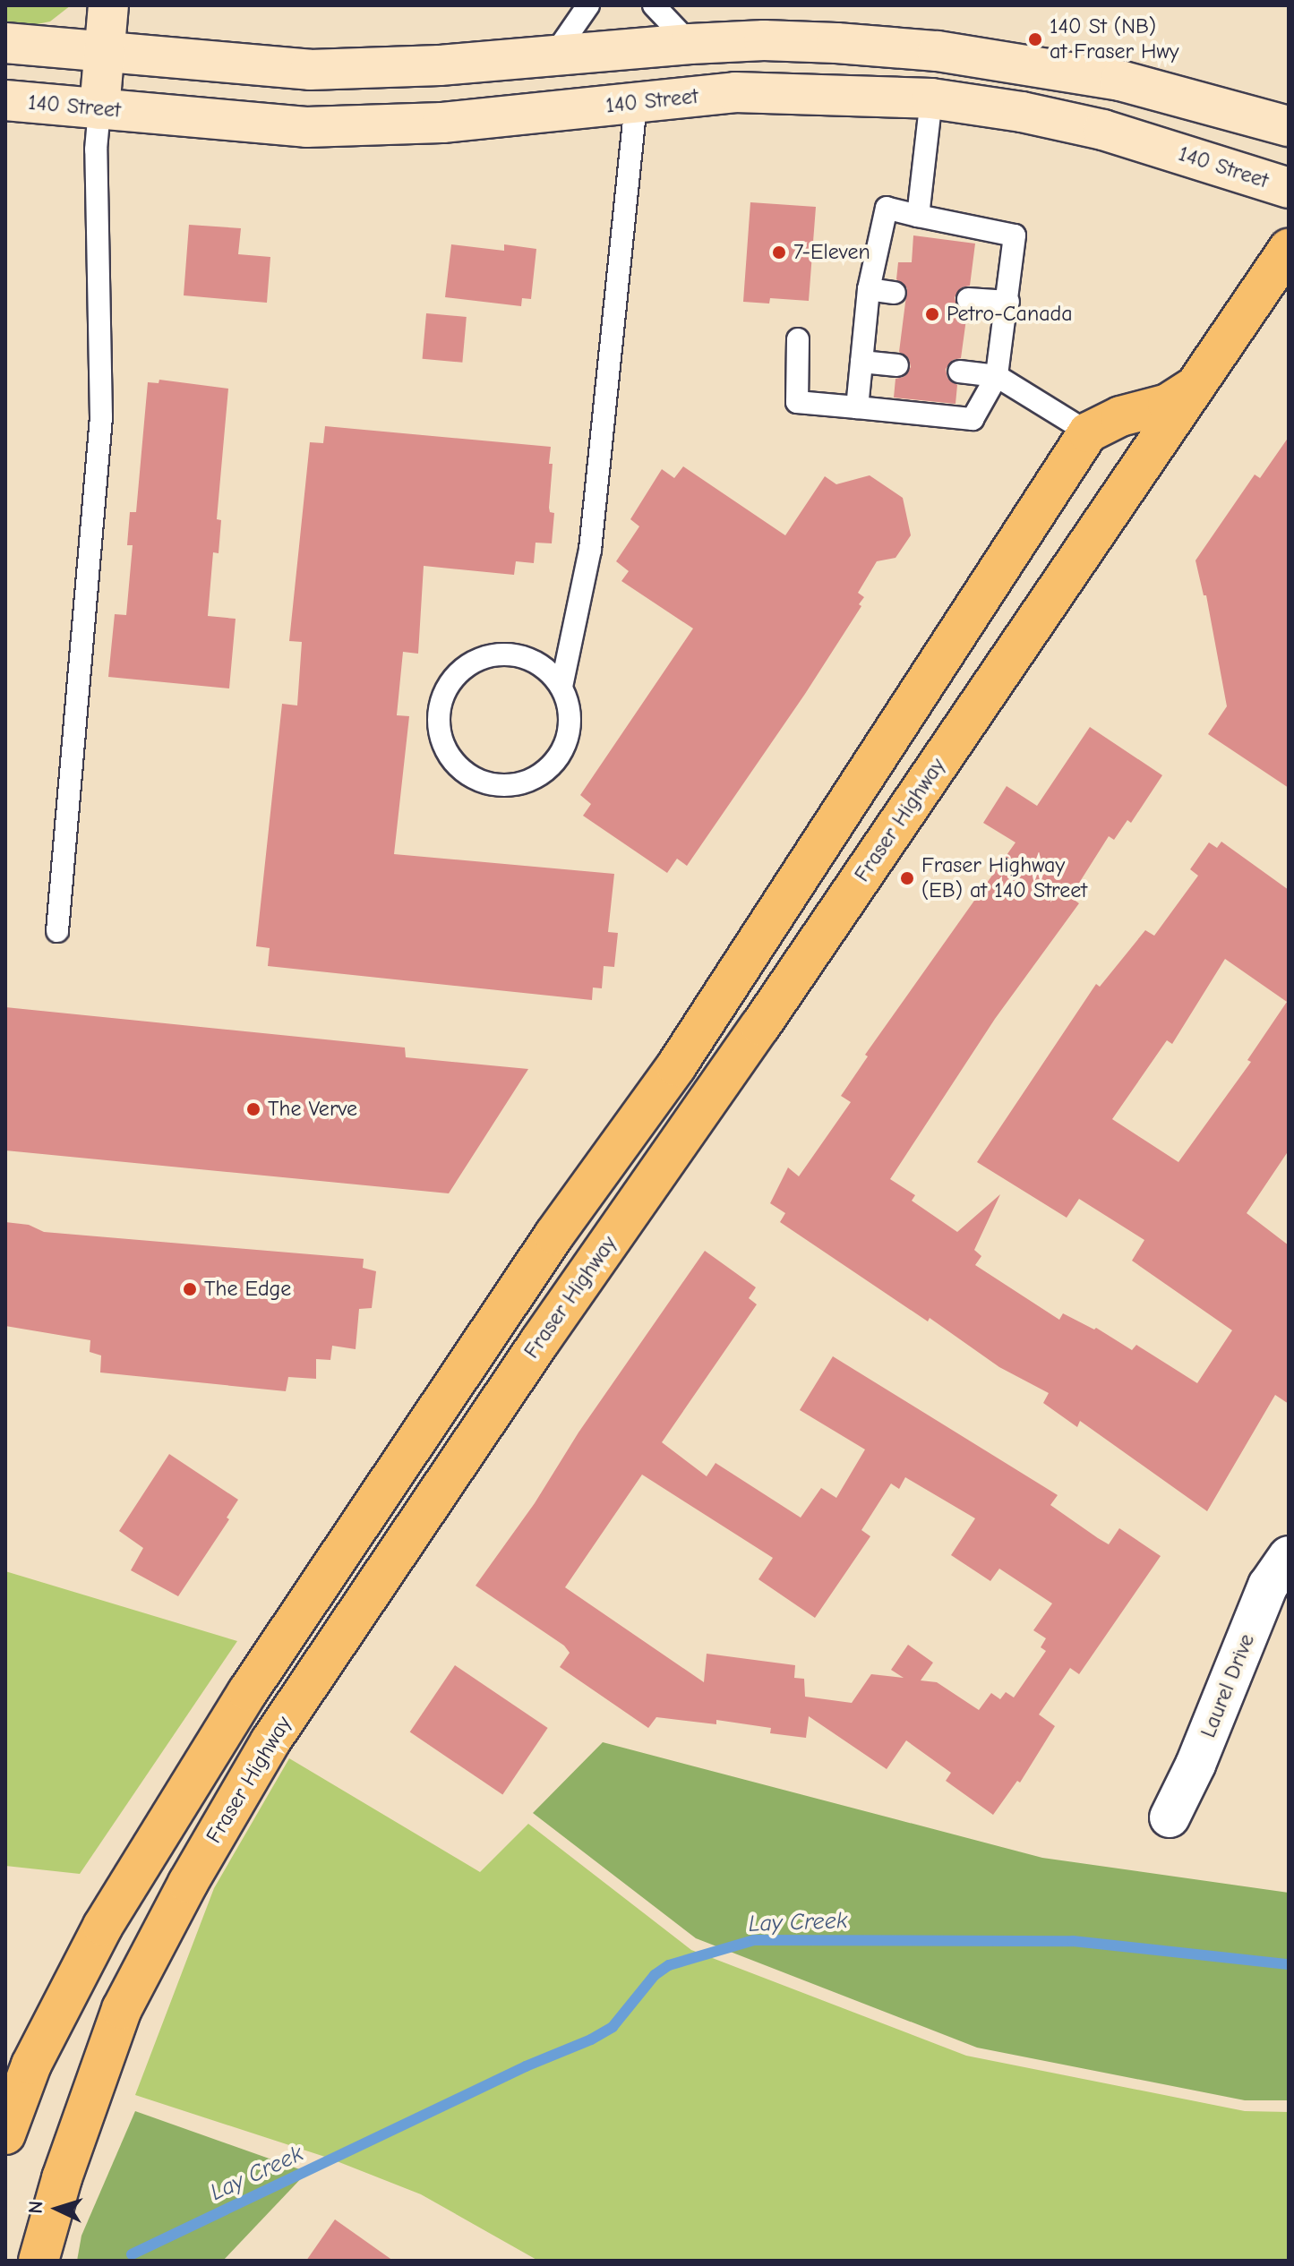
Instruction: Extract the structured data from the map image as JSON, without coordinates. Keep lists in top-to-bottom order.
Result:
{
  "streets": {
    "main road": ["140 Street", "Fraser Highway"],
    "street": ["Laurel Drive"]
  },
  "water": ["Lay Creek"],
  "places": [
    "140 St (NB) at Fraser Hwy",
    "7-Eleven",
    "Petro-Canada",
    "Fraser Highway (EB) at 140 Street",
    "The Verve",
    "The Edge"
  ],
  "north": "left"
}
